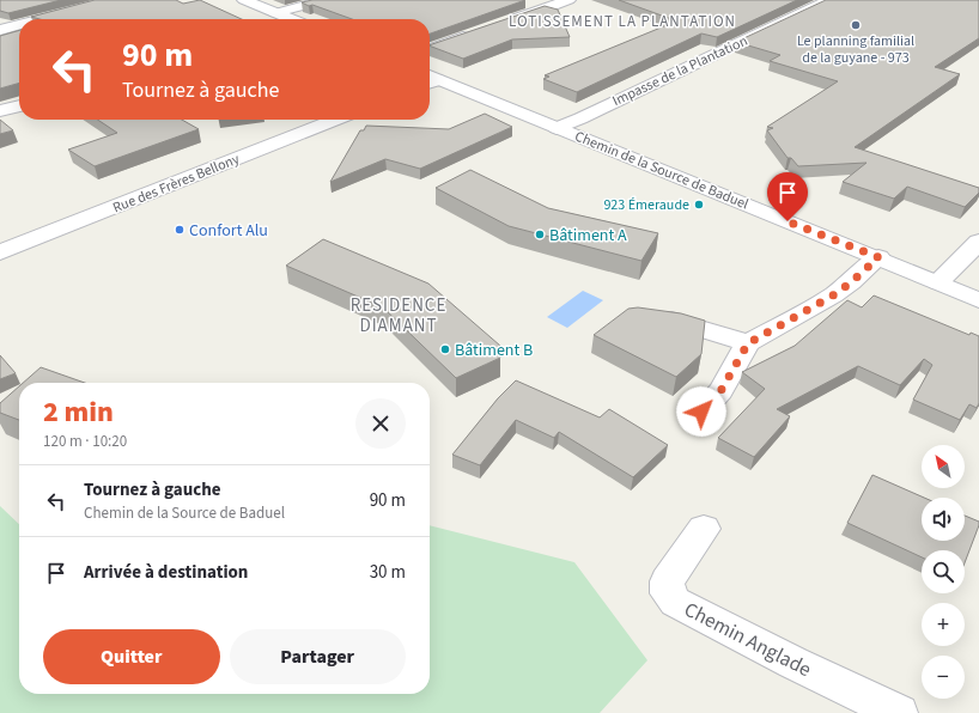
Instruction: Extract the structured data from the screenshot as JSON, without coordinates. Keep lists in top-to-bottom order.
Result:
{
  "streets": {
    "street": [
      "Impasse de la Plantation",
      "Chemin de la Source de Baduel",
      "Rue des Frères Bellony",
      "Chemin Anglade"
    ]
  },
  "crossings": [
    ["Impasse de la Plantation", "Chemin de la Source de Baduel"]
  ],
  "districts": ["LOTISSEMENT LA PLANTATION", "RESIDENCE DIAMANT"],
  "places": [
    "Le planning familial de la guyane - 973",
    "923 Émeraude",
    "Confort Alu",
    "Bâtiment A",
    "Bâtiment B"
  ],
  "north": "top left",
  "page": {
    "turn": ["90 m", "Tournez à gauche"],
    "heading": ["2 min", "120 m · 10:20"],
    "map_buttons": ["+", "−"],
    "list": [
      {
        "name": "Tournez à gauche",
        "note": "Chemin de la Source de Baduel",
        "value": "90 m"
      },
      {
        "name": "Arrivée à destination",
        "value": "30 m"
      }
    ],
    "buttons": ["Quitter", "Partager"]
  }
}
